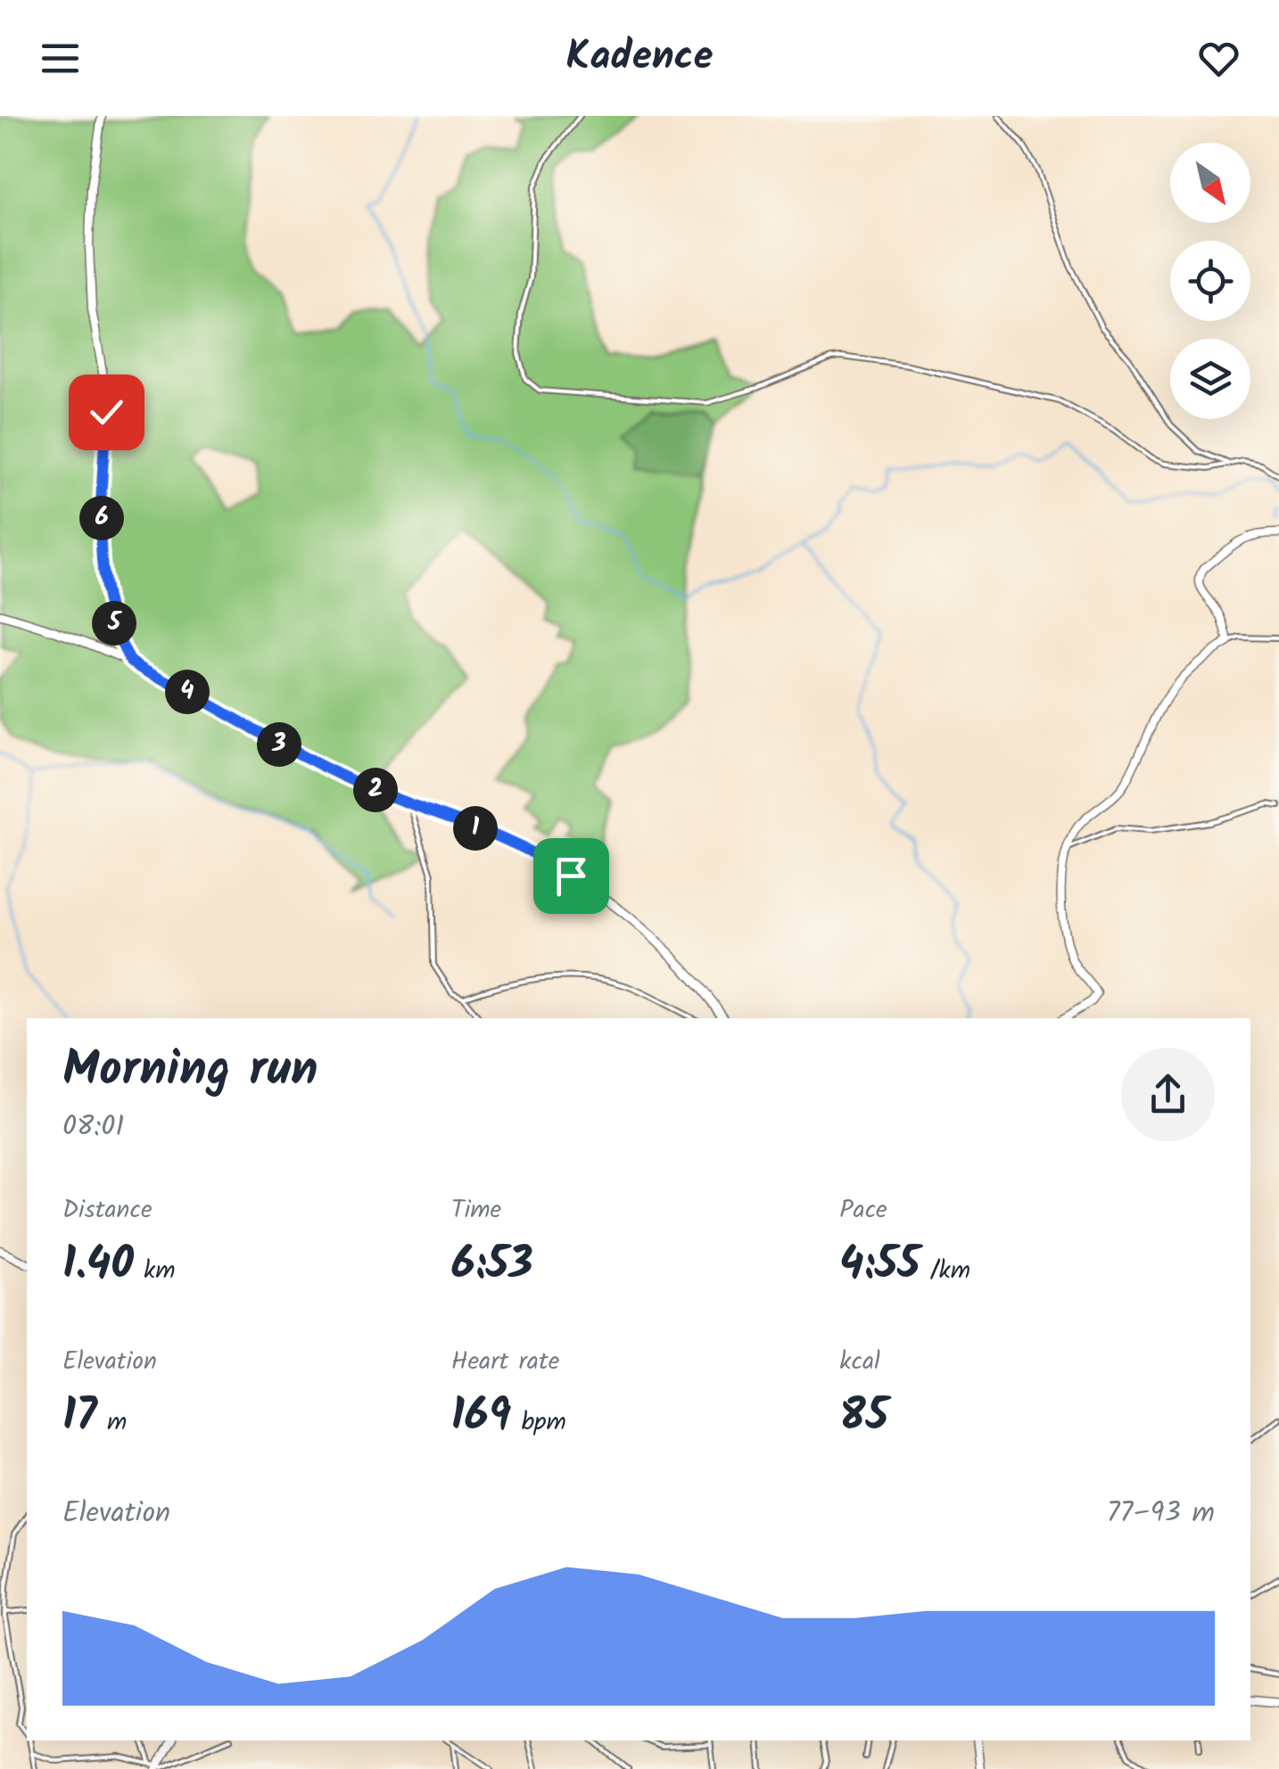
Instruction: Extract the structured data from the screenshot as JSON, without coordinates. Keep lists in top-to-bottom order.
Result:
{
  "north": "bottom right",
  "page": {
    "header": "Kadence",
    "pins": [
      "6",
      "5",
      "4",
      "3",
      "2",
      "1"
    ],
    "heading": ["Morning run", "08:01"],
    "stats": [
      ["Distance", "1.40 km"],
      ["Time", "6:53"],
      ["Pace", "4:55 /km"],
      ["Elevation", "17 m"],
      ["Heart rate", "169 bpm"],
      ["kcal", "85"]
    ],
    "chart": ["Elevation", "77–93 m"]
  }
}
